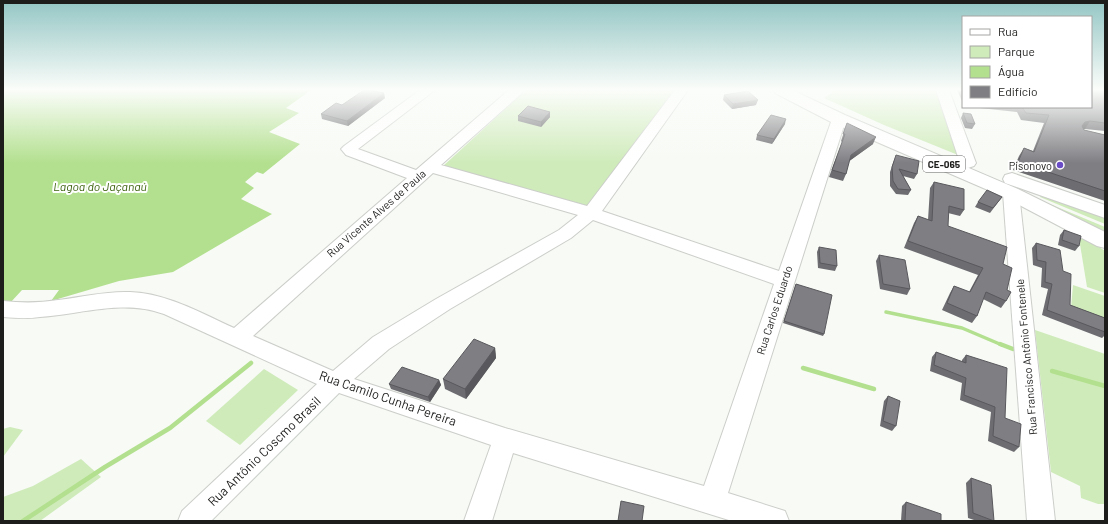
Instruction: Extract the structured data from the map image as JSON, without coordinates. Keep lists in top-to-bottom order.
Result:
{
  "streets": {
    "main road": ["CE-065"],
    "street": [
      "Rua Vicente Alves de Paula",
      "Rua Carlos Eduardo",
      "Rua Francisco Antônio Fontenele",
      "Rua Camilo Cunha Pereira",
      "Rua Antônio Coscmo Brasil"
    ]
  },
  "crossings": [
    ["CE-065", "Rua Carlos Eduardo"],
    ["CE-065", "Rua Francisco Antônio Fontenele"],
    ["Rua Vicente Alves de Paula", "Rua Camilo Cunha Pereira"],
    ["Rua Carlos Eduardo", "Rua Camilo Cunha Pereira"],
    ["Rua Camilo Cunha Pereira", "Rua Antônio Coscmo Brasil"]
  ],
  "water": ["Lagoa do Jaçanaú"],
  "places": ["Pisonovo"],
  "legend": [
    "Rua",
    "Parque",
    "Água",
    "Edifício"
  ]
}
